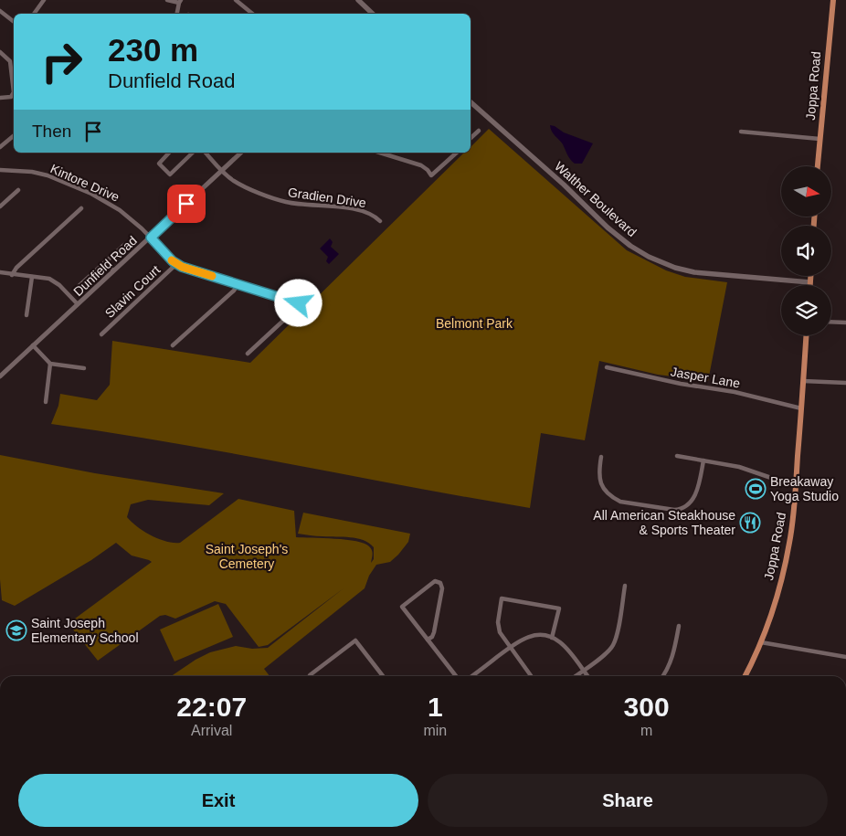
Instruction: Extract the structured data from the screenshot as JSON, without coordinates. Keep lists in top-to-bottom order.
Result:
{
  "streets": {
    "main road": ["Joppa Road", "Walther Boulevard"],
    "street": [
      "Kintore Drive",
      "Gradien Drive",
      "Dunfield Road",
      "Slavin Court",
      "Jasper Lane"
    ]
  },
  "crossings": [
    ["Joppa Road", "Jasper Lane"],
    ["Kintore Drive", "Dunfield Road"],
    ["Kintore Drive", "Slavin Court"],
    ["Gradien Drive", "Dunfield Road"]
  ],
  "parks": ["Belmont Park", "Saint Joseph's Cemetery"],
  "places": {
    "sports": ["Breakaway Yoga Studio"],
    "restaurant": ["All American Steakhouse & Sports Theater"],
    "school or university": ["Saint Joseph Elementary School"]
  },
  "north": "right",
  "page": {
    "turn": ["230 m", "Dunfield Road"],
    "then": "Then",
    "eta": [
      "22:07",
      "Arrival",
      "1",
      "min",
      "300",
      "m"
    ],
    "buttons": ["Exit", "Share"]
  }
}
